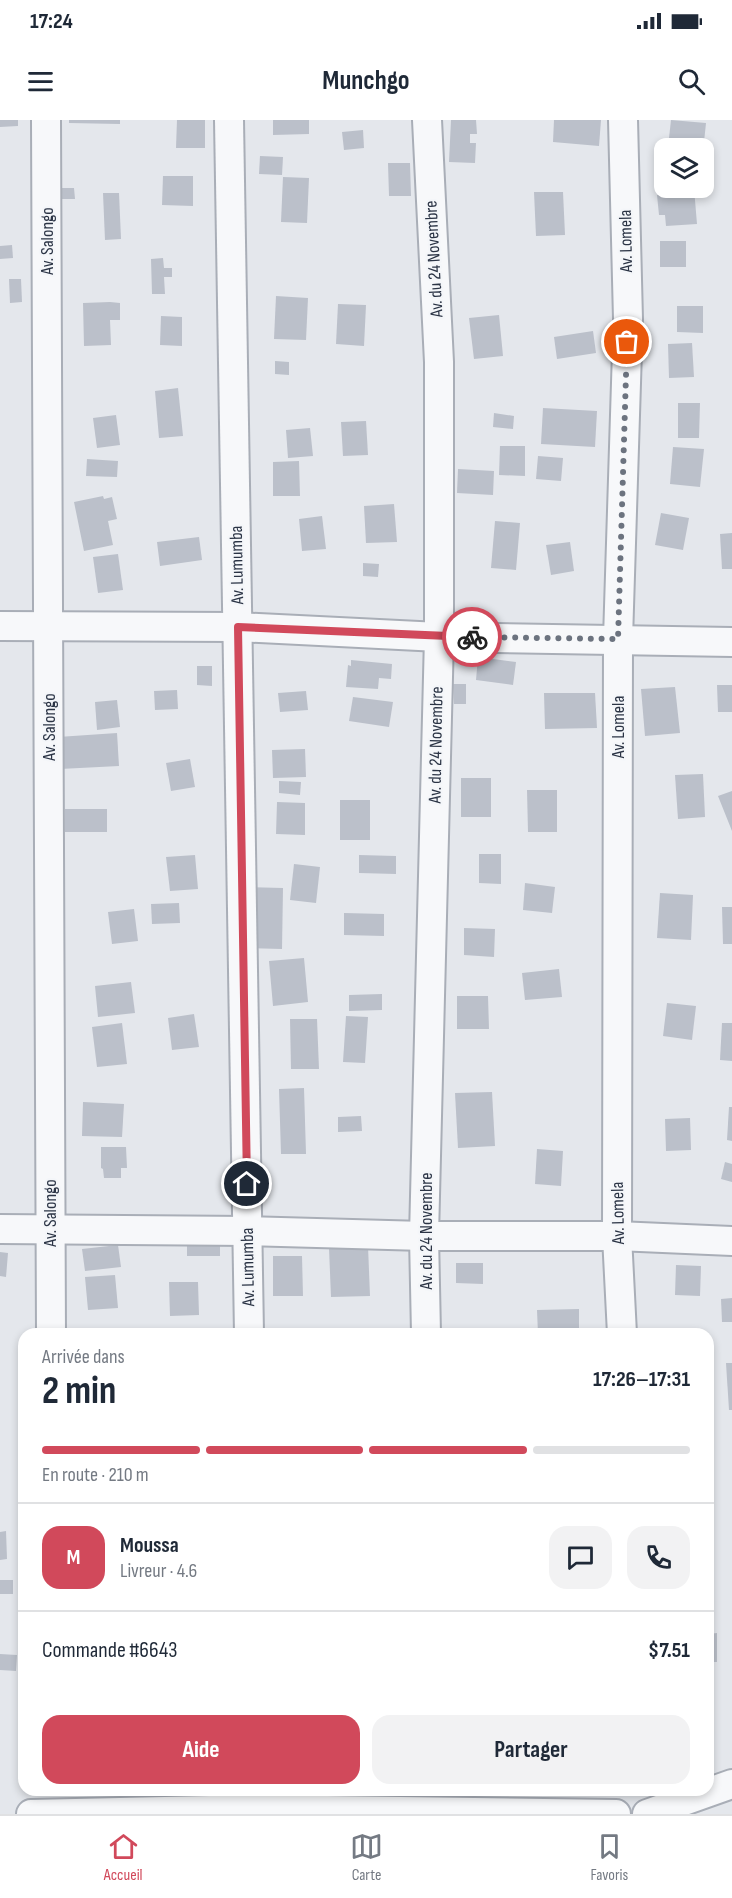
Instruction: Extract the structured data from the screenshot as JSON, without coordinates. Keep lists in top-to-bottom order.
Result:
{
  "streets": {
    "street": [
      "Av. Salongo",
      "Av. Lomela",
      "Av. du 24 Novembre",
      "Av. Lumumba"
    ]
  },
  "page": {
    "status": "17:24",
    "header": "Munchgo",
    "heading": ["2 min", "Arrivée dans", "17:26–17:31"],
    "panel": [
      "Moussa",
      "Livreur · 4.6",
      "Commande #6643",
      "$7.51"
    ],
    "bar": "En route · 210 m",
    "round": "M",
    "buttons": ["Aide", "Partager"],
    "tabs": ["Accueil", "Carte", "Favoris"]
  }
}
